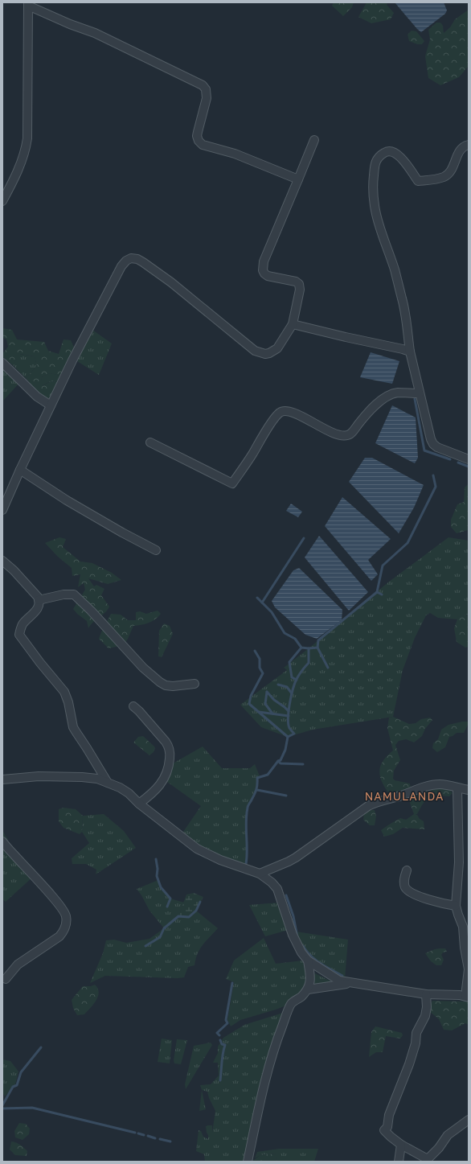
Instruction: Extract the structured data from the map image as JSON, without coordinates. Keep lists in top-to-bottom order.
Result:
{
  "districts": ["NAMULANDA"]
}
